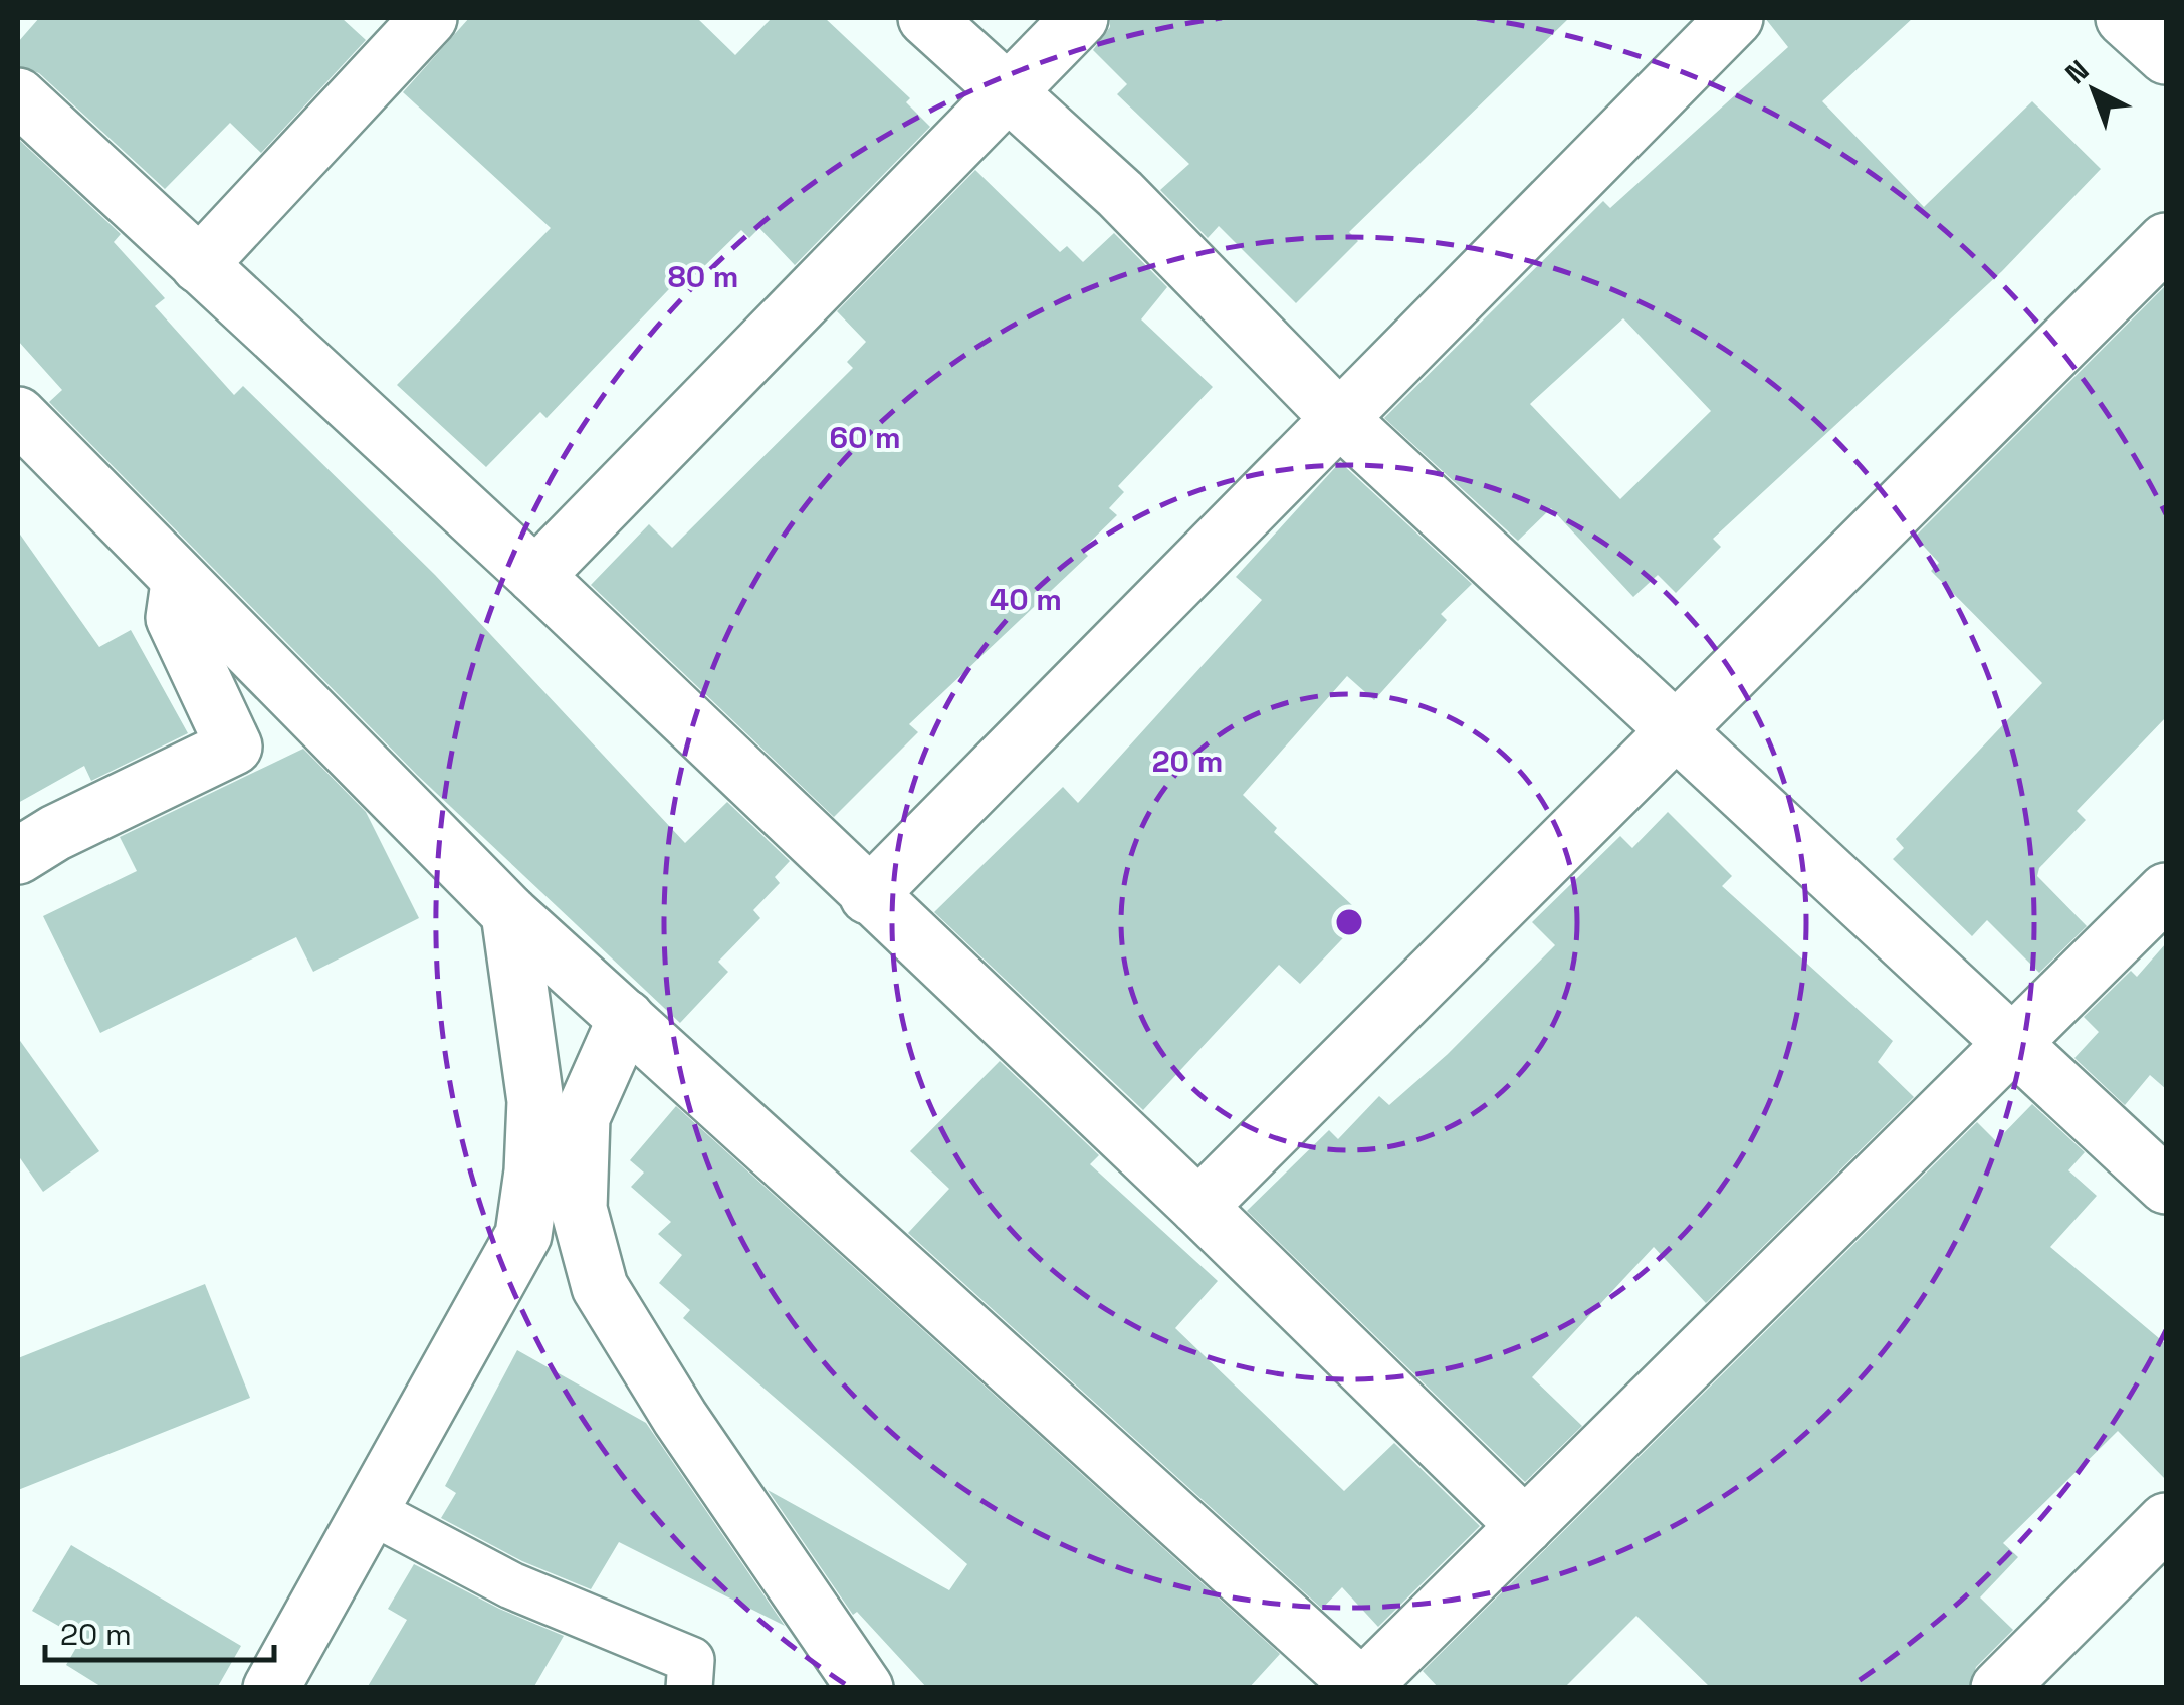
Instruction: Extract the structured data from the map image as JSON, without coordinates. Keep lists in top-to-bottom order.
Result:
{
  "scale_bar": "20 m",
  "north": "top left",
  "rings": [
    "80 m",
    "60 m",
    "40 m",
    "20 m"
  ]
}
